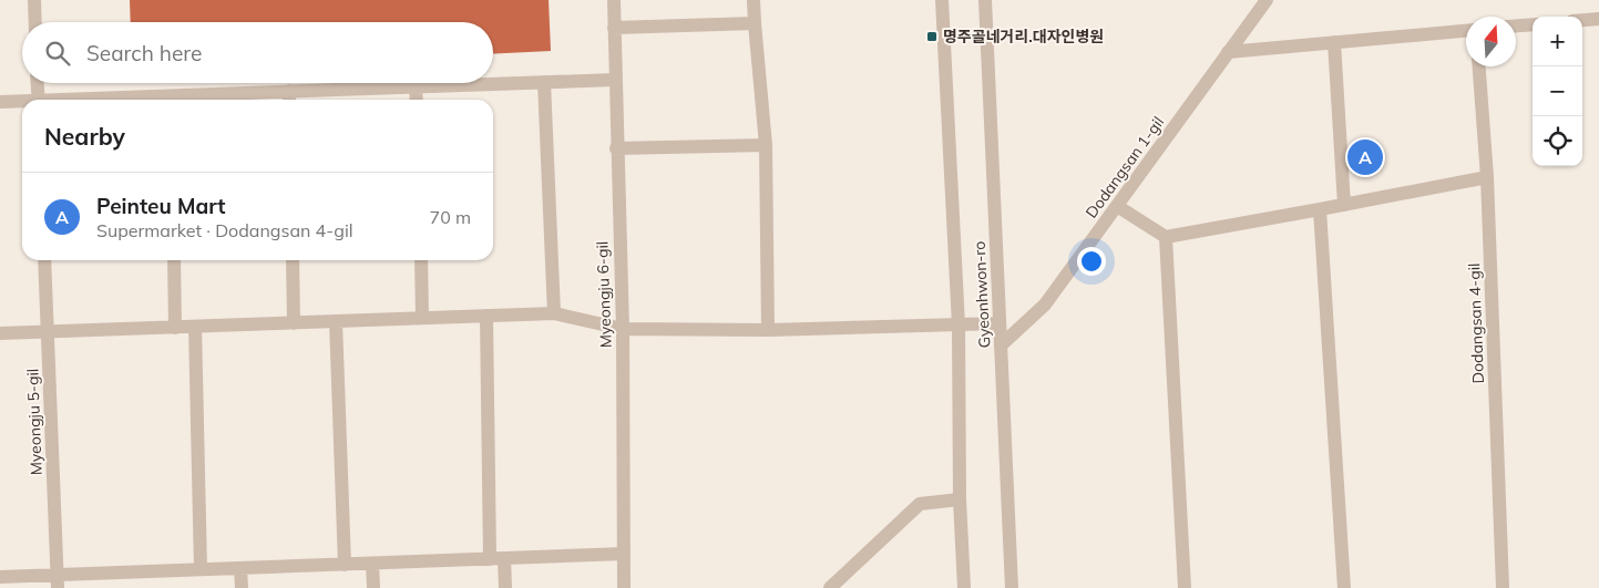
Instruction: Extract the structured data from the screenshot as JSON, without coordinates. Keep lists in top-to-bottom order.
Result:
{
  "streets": {
    "street": [
      "Dodangsan 1-gil",
      "Myeongju 6-gil",
      "Gyeonhwon-ro",
      "Dodangsan 4-gil",
      "Myeongju 5-gil"
    ]
  },
  "crossings": [
    ["Dodangsan 1-gil", "Gyeonhwon-ro"]
  ],
  "places": {
    "transit": ["명주골네거리.대자인병원"]
  },
  "north": "top",
  "page": {
    "map_buttons": ["+", "−"],
    "search": "Search here",
    "heading": "Nearby",
    "pins": "A",
    "list": [
      {
        "mark": "A",
        "name": "Peinteu Mart",
        "note": "Supermarket · Dodangsan 4-gil",
        "value": "70 m"
      }
    ]
  }
}
